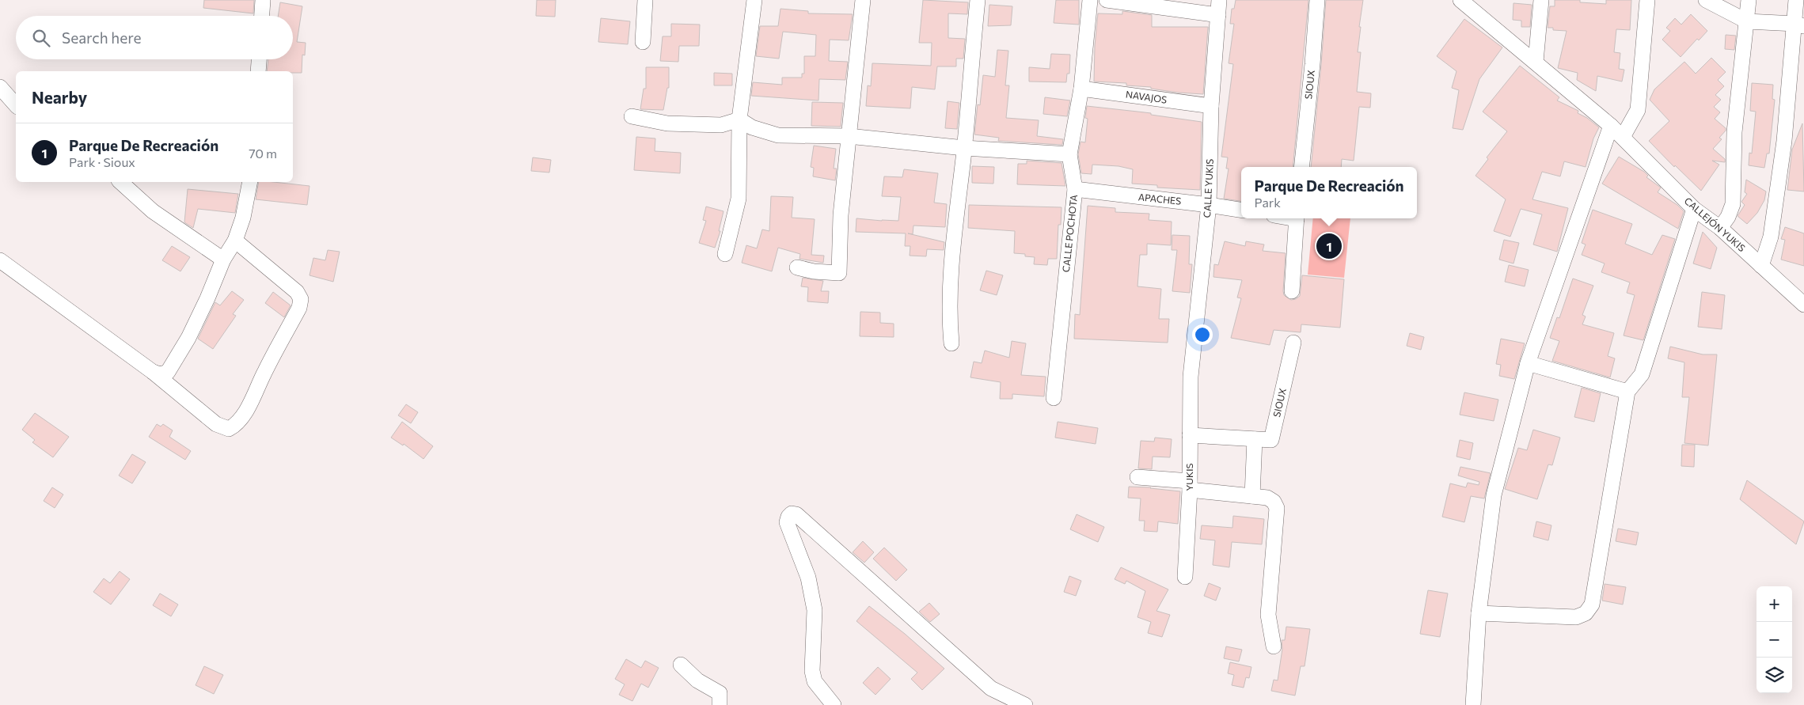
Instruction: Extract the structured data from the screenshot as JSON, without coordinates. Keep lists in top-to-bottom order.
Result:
{
  "streets": {
    "street": [
      "SIOUX",
      "NAVAJOS",
      "CALLE YUKIS",
      "APACHES",
      "CALLEJÓN YUKIS",
      "CALLE POCHOTA",
      "YUKIS"
    ]
  },
  "crossings": [
    ["NAVAJOS", "CALLE YUKIS"],
    ["NAVAJOS", "CALLE POCHOTA"],
    ["CALLE YUKIS", "APACHES"],
    ["CALLE YUKIS", "YUKIS"],
    ["APACHES", "CALLE POCHOTA"]
  ],
  "page": {
    "search": "Search here",
    "heading": "Nearby",
    "list": [
      {
        "mark": "1",
        "name": "Parque De Recreación",
        "note": "Park · Sioux",
        "value": "70 m"
      }
    ],
    "popup": ["Parque De Recreación", "Park"],
    "pins": "1",
    "map_buttons": ["+", "−"]
  }
}
